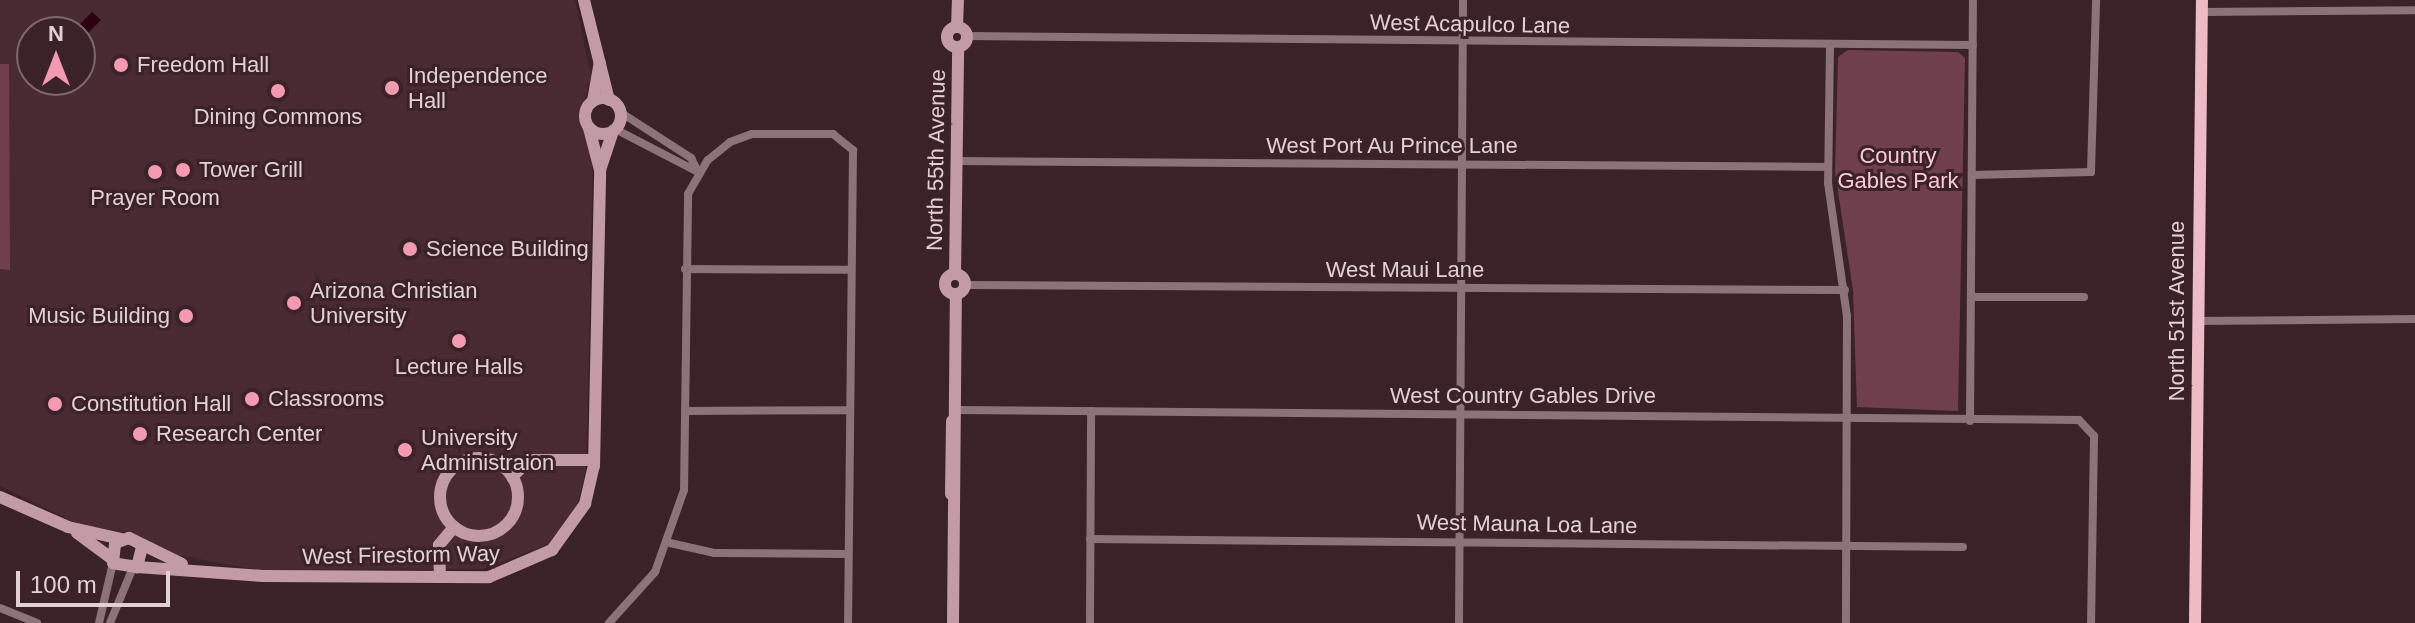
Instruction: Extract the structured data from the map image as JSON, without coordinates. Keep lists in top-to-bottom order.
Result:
{
  "streets": {
    "main road": ["North 51st Avenue"],
    "street": [
      "West Acapulco Lane",
      "West Port Au Prince Lane",
      "North 55th Avenue",
      "West Maui Lane",
      "West Country Gables Drive",
      "West Mauna Loa Lane",
      "West Firestorm Way"
    ]
  },
  "crossings": [
    ["West Acapulco Lane", "North 55th Avenue"],
    ["West Port Au Prince Lane", "North 55th Avenue"],
    ["North 55th Avenue", "West Maui Lane"]
  ],
  "parks": ["Country Gables Park"],
  "places": [
    "Freedom Hall",
    "Independence Hall",
    "Dining Commons",
    "Tower Grill",
    "Prayer Room",
    "Science Building",
    "Arizona Christian University",
    "Music Building",
    "Lecture Halls",
    "Classrooms",
    "Constitution Hall",
    "Research Center",
    "University Administraion"
  ],
  "scale_bar": "100 m",
  "north": "top"
}
